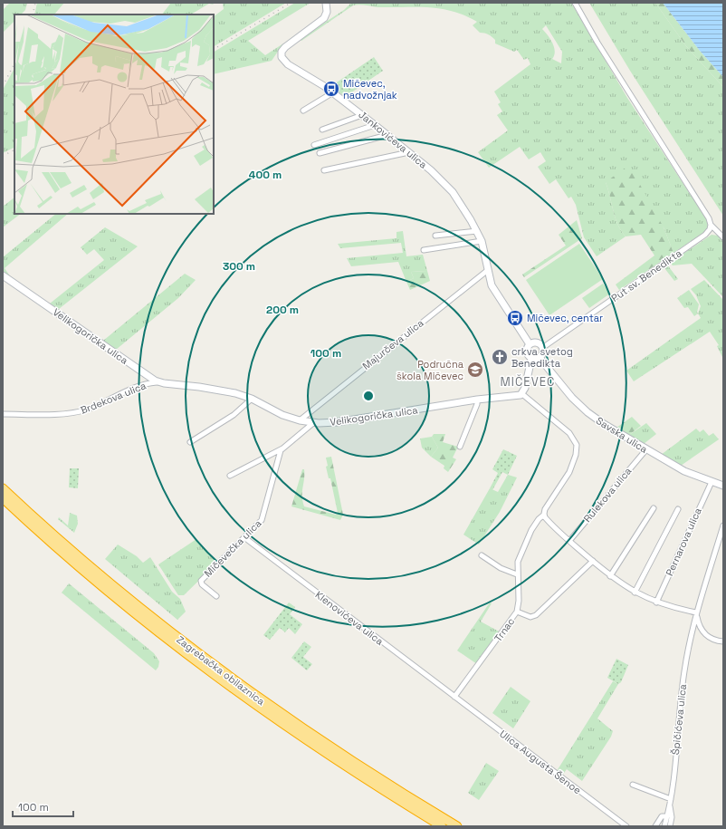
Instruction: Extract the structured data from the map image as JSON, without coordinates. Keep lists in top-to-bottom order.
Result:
{
  "streets": {
    "highway": ["Zagrebačka obilaznica"],
    "street": [
      "Jankovićeva ulica",
      "Put sv. Benedikta",
      "Velikogorička ulica",
      "Majurčeva ulica",
      "Brdekova ulica",
      "Savska ulica",
      "Rulekova ulica",
      "Pernarova ulica",
      "Mičevečka ulica",
      "Klenovićeva ulica",
      "Trnac",
      "Špičićeva ulica",
      "Ulica Augusta Šenoe"
    ]
  },
  "crossings": [
    ["Jankovićeva ulica", "Put sv. Benedikta"],
    ["Jankovićeva ulica", "Majurčeva ulica"],
    ["Jankovićeva ulica", "Savska ulica"],
    ["Put sv. Benedikta", "Savska ulica"],
    ["Velikogorička ulica", "Majurčeva ulica"],
    ["Velikogorička ulica", "Brdekova ulica"],
    ["Velikogorička ulica", "Trnac"],
    ["Savska ulica", "Rulekova ulica"],
    ["Savska ulica", "Pernarova ulica"],
    ["Mičevečka ulica", "Klenovićeva ulica"],
    ["Klenovićeva ulica", "Trnac"],
    ["Klenovićeva ulica", "Ulica Augusta Šenoe"],
    ["Trnac", "Ulica Augusta Šenoe"]
  ],
  "districts": ["MIČEVEC"],
  "places": {
    "bus stop": ["Mičevec, nadvožnjak", "Mičevec, centar"],
    "church": ["crkva svetog Benedikta"],
    "school or university": ["Područna škola Mičevec"]
  },
  "scale_bar": "100 m",
  "rings": [
    "400 m",
    "300 m",
    "200 m",
    "100 m"
  ]
}
